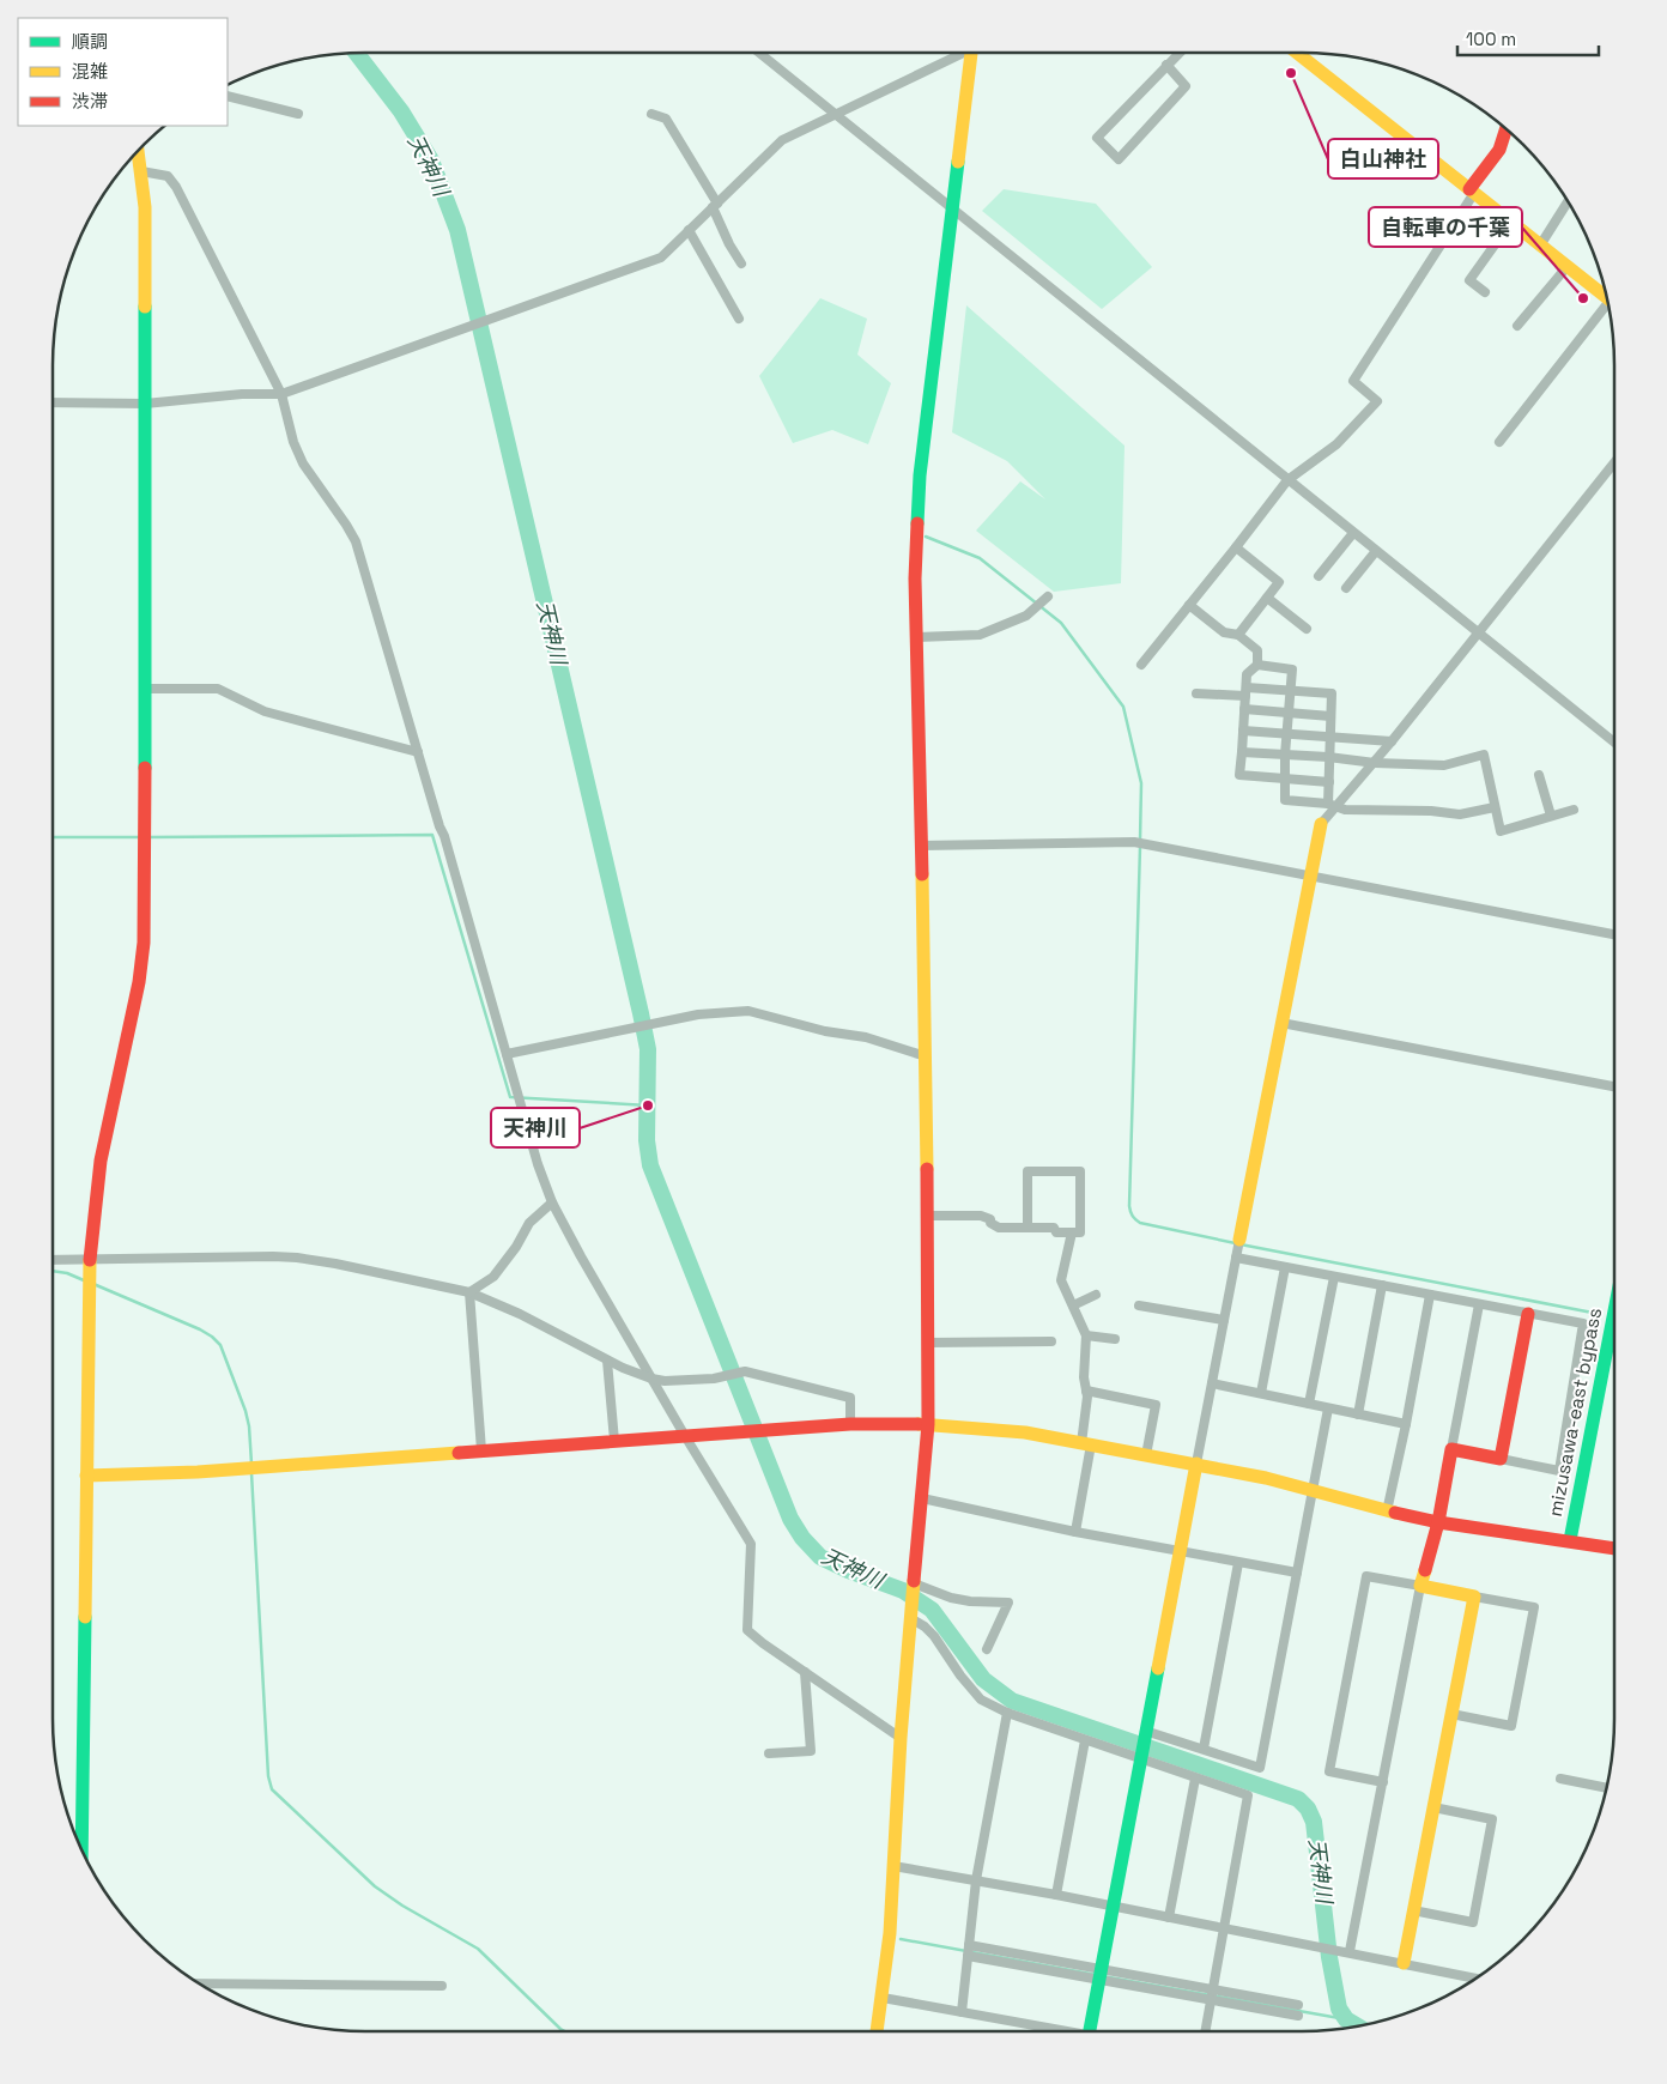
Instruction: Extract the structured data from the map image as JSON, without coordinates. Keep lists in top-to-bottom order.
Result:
{
  "streets": {
    "main road": ["mizusawa-east bypass"]
  },
  "water": ["天神川"],
  "places": ["白山神社", "自転車の千葉", "天神川"],
  "legend": ["順調", "混雑", "渋滞"],
  "scale_bar": "100 m"
}
